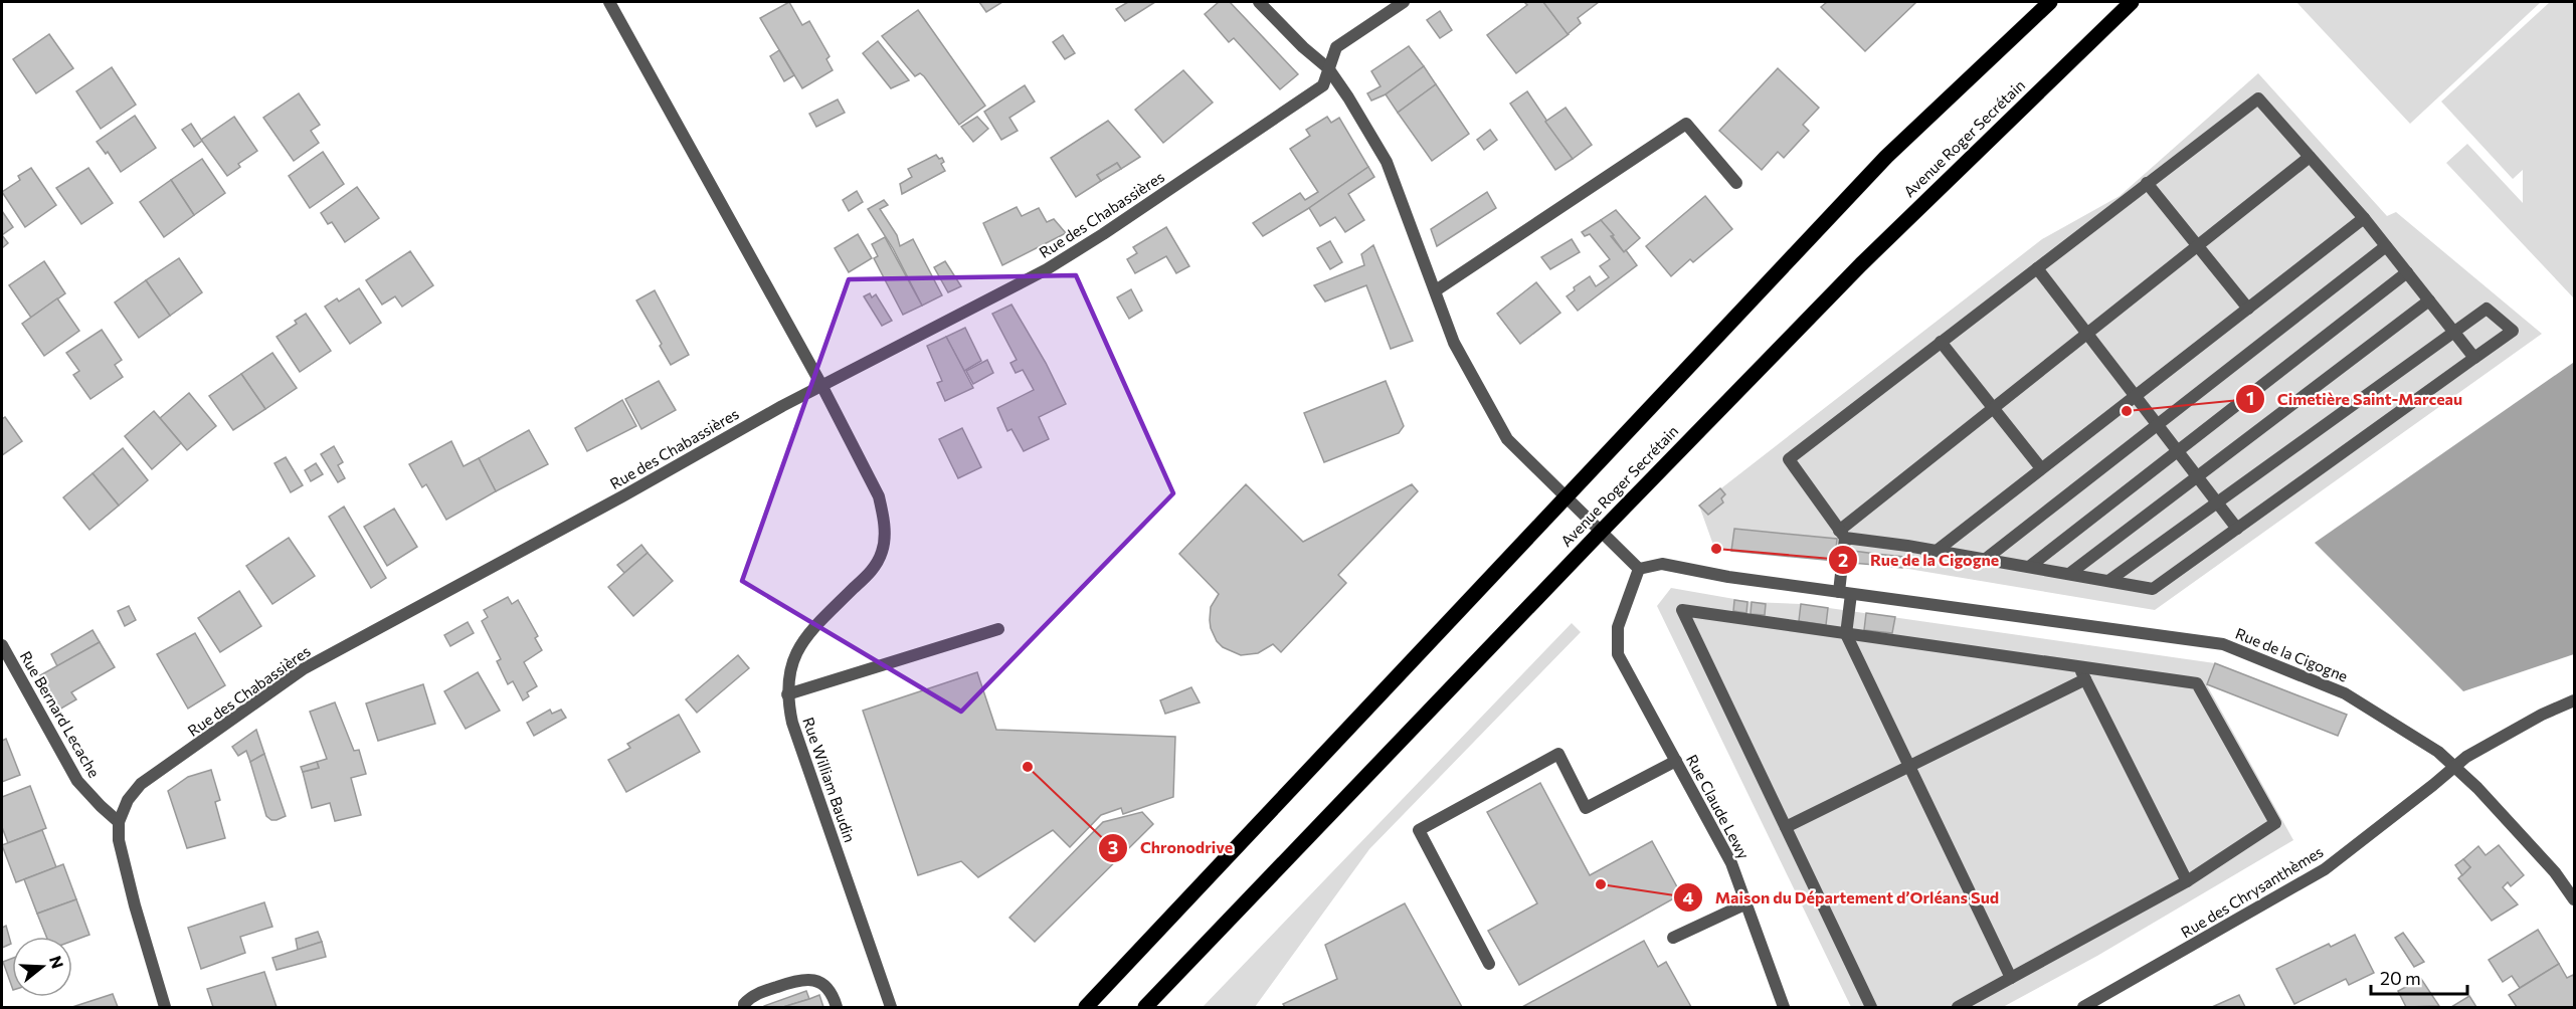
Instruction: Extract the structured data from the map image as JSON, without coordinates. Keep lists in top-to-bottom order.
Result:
{
  "streets": {
    "main road": ["Avenue Roger Secrétain"],
    "street": [
      "Rue des Chabassières",
      "Rue de la Cigogne",
      "Rue Bernard Lecache",
      "Rue William Baudin",
      "Rue Claude Lewy",
      "Rue des Chrysanthèmes"
    ]
  },
  "crossings": [
    ["Rue des Chabassières", "Rue Bernard Lecache"],
    ["Rue des Chabassières", "Rue William Baudin"],
    ["Rue de la Cigogne", "Rue Claude Lewy"],
    ["Rue de la Cigogne", "Rue des Chrysanthèmes"]
  ],
  "places": [
    "Cimetière Saint-Marceau",
    "Rue de la Cigogne",
    "Chronodrive",
    "Maison du Département d’Orléans Sud"
  ],
  "scale_bar": "20 m",
  "north": "right"
}
